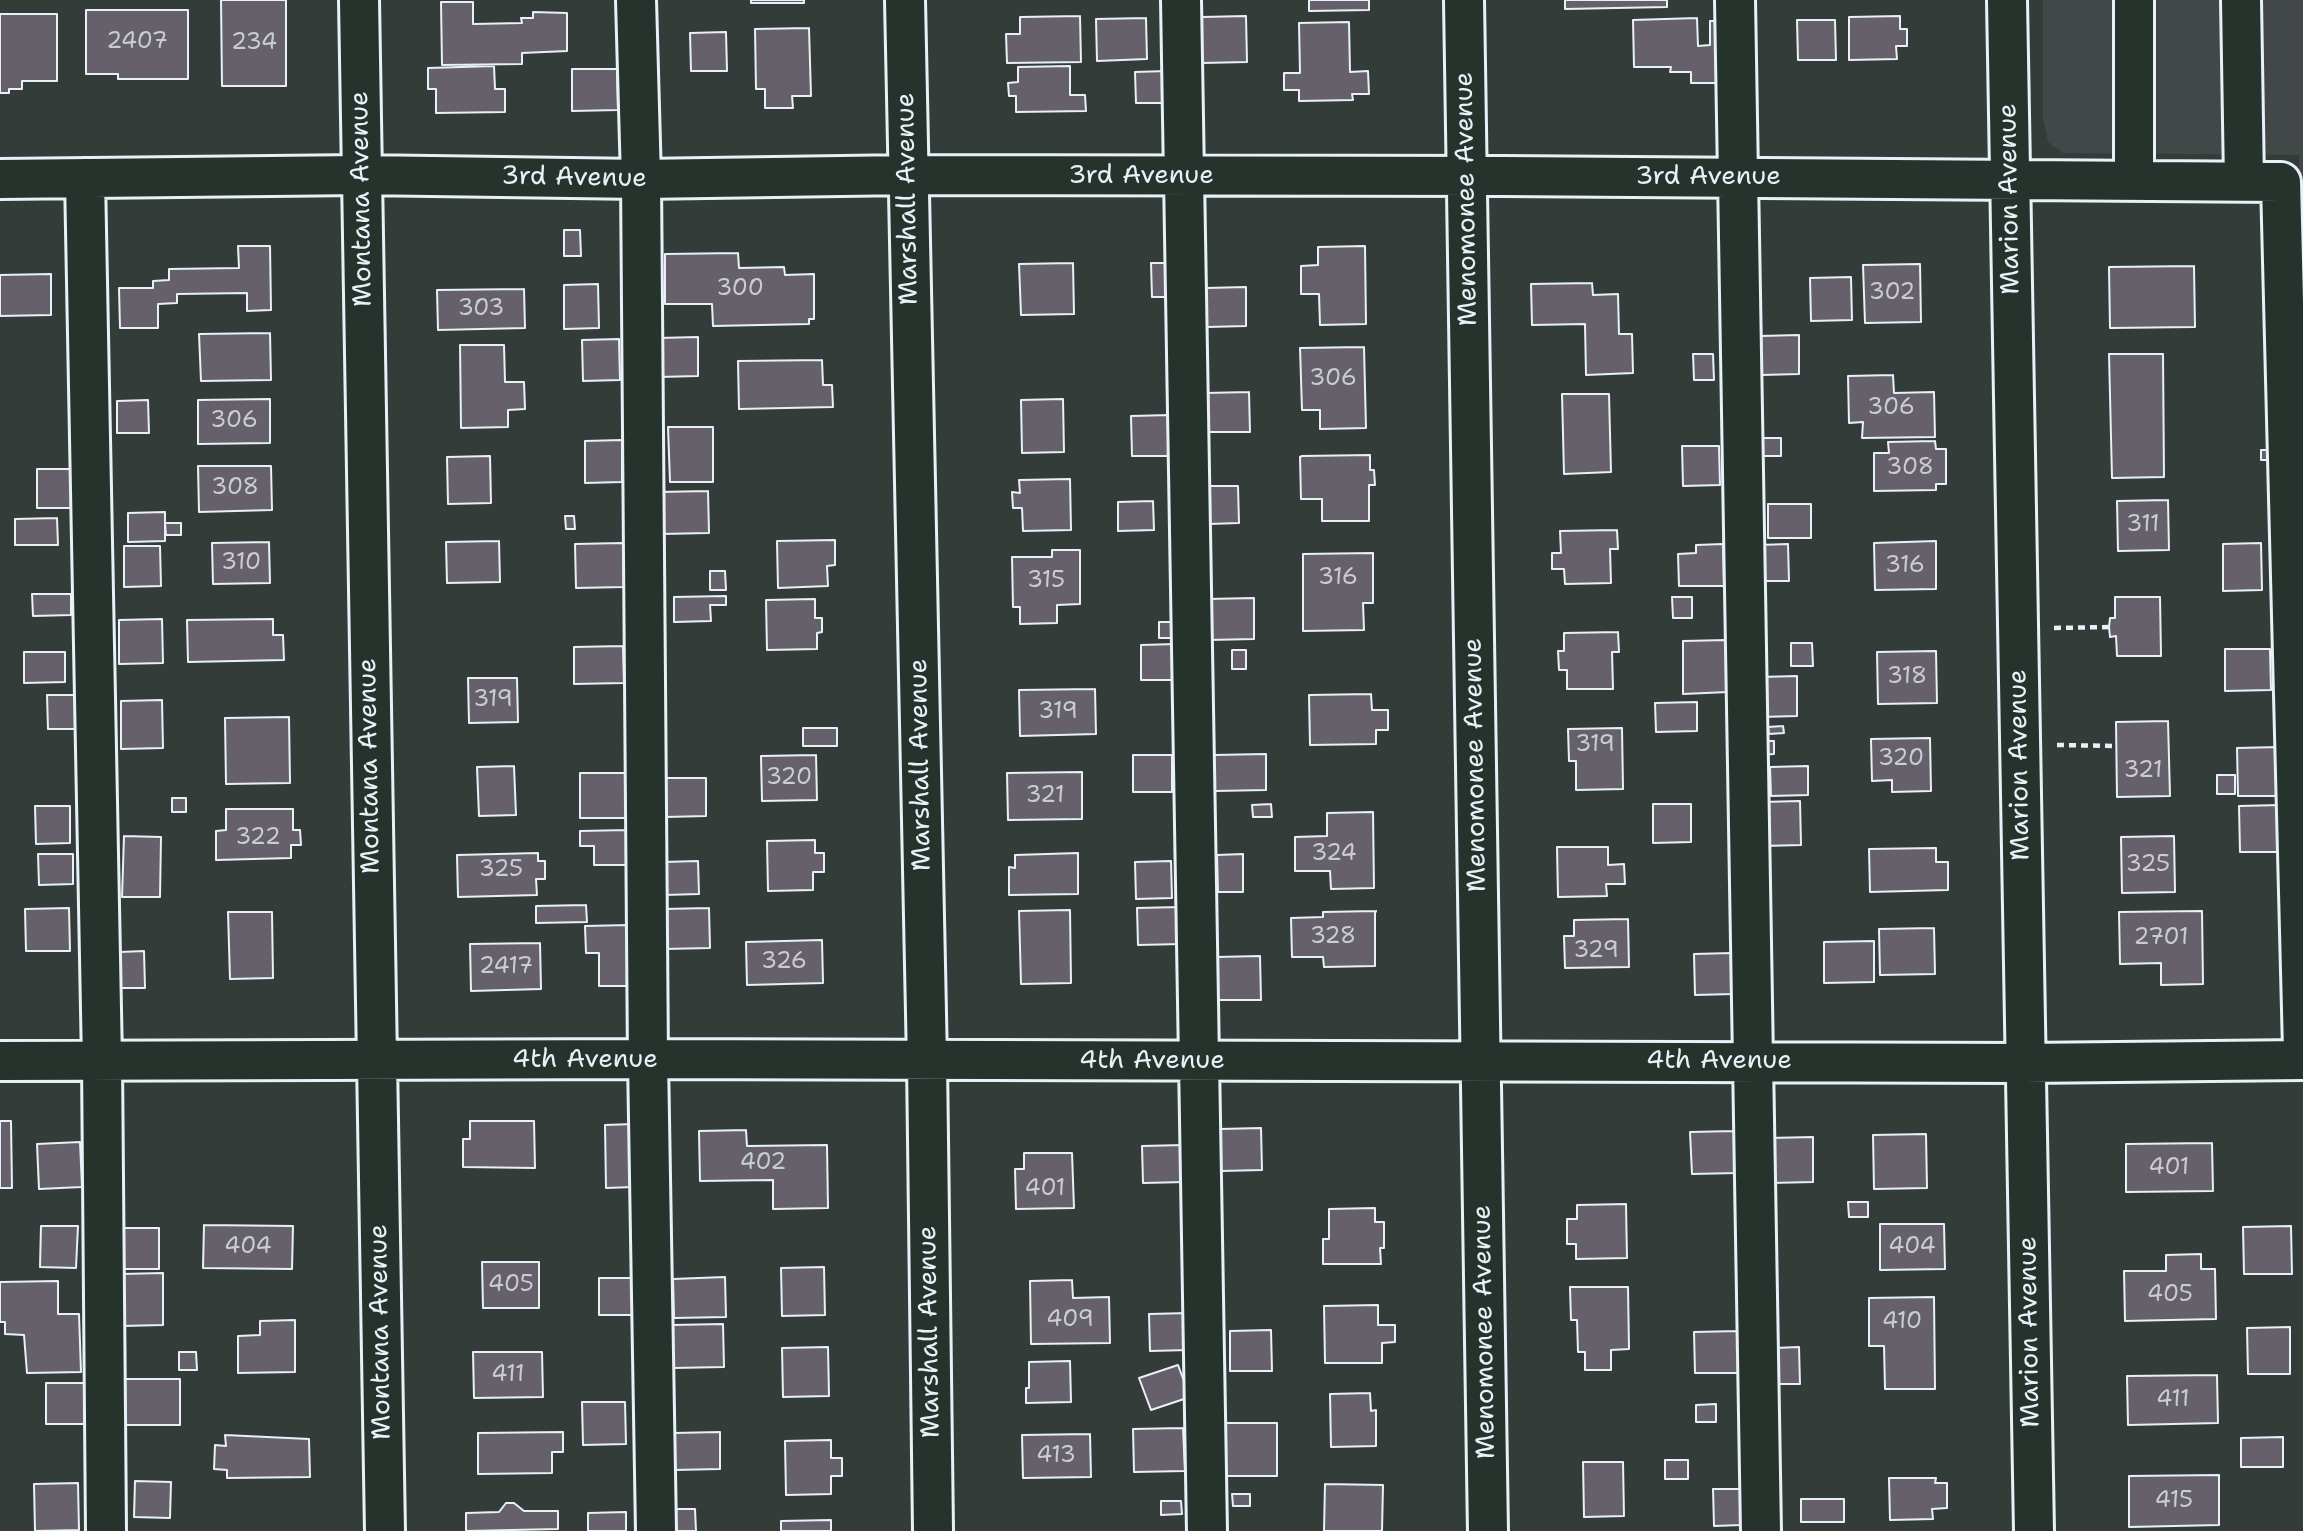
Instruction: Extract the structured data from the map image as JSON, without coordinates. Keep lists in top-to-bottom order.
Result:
{
  "streets": {
    "street": [
      "3rd Avenue",
      "Montana Avenue",
      "Marshall Avenue",
      "Menomonee Avenue",
      "Marion Avenue",
      "4th Avenue"
    ]
  },
  "crossings": [
    ["3rd Avenue", "Montana Avenue"],
    ["3rd Avenue", "Marshall Avenue"],
    ["3rd Avenue", "Menomonee Avenue"],
    ["3rd Avenue", "Marion Avenue"],
    ["Montana Avenue", "4th Avenue"],
    ["Marshall Avenue", "4th Avenue"],
    ["Menomonee Avenue", "4th Avenue"],
    ["Marion Avenue", "4th Avenue"]
  ],
  "house_numbers": [
    "2407",
    "234",
    "300",
    "302",
    "303",
    "306",
    "306",
    "306",
    "308",
    "308",
    "311",
    "310",
    "316",
    "316",
    "315",
    "318",
    "319",
    "319",
    "319",
    "320",
    "321",
    "320",
    "321",
    "322",
    "324",
    "325",
    "325",
    "328",
    "2701",
    "329",
    "326",
    "2417",
    "402",
    "401",
    "401",
    "404",
    "404",
    "405",
    "405",
    "409",
    "410",
    "411",
    "411",
    "413",
    "415"
  ]
}
